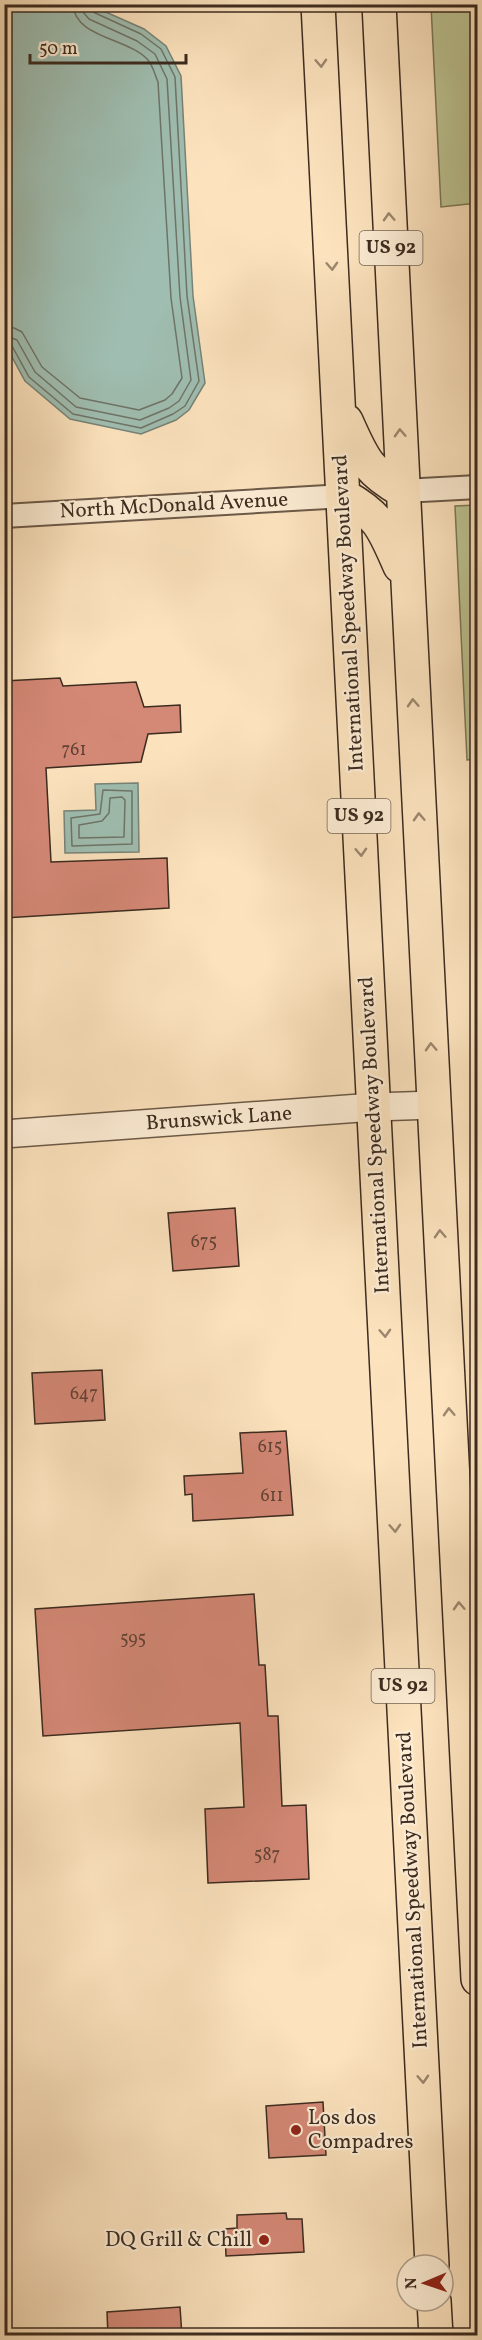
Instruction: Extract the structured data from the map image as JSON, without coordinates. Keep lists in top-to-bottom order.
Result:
{
  "streets": {
    "main road": ["US 92", "International Speedway Boulevard"],
    "street": ["North McDonald Avenue", "Brunswick Lane"]
  },
  "crossings": [
    ["US 92", "Brunswick Lane"],
    ["North McDonald Avenue", "International Speedway Boulevard"],
    ["International Speedway Boulevard", "Brunswick Lane"]
  ],
  "places": ["Los dos Compadres", "DQ Grill & Chill"],
  "house_numbers": [
    "761",
    "675",
    "647",
    "615",
    "611",
    "595",
    "587"
  ],
  "scale_bar": "50 m",
  "north": "left"
}
